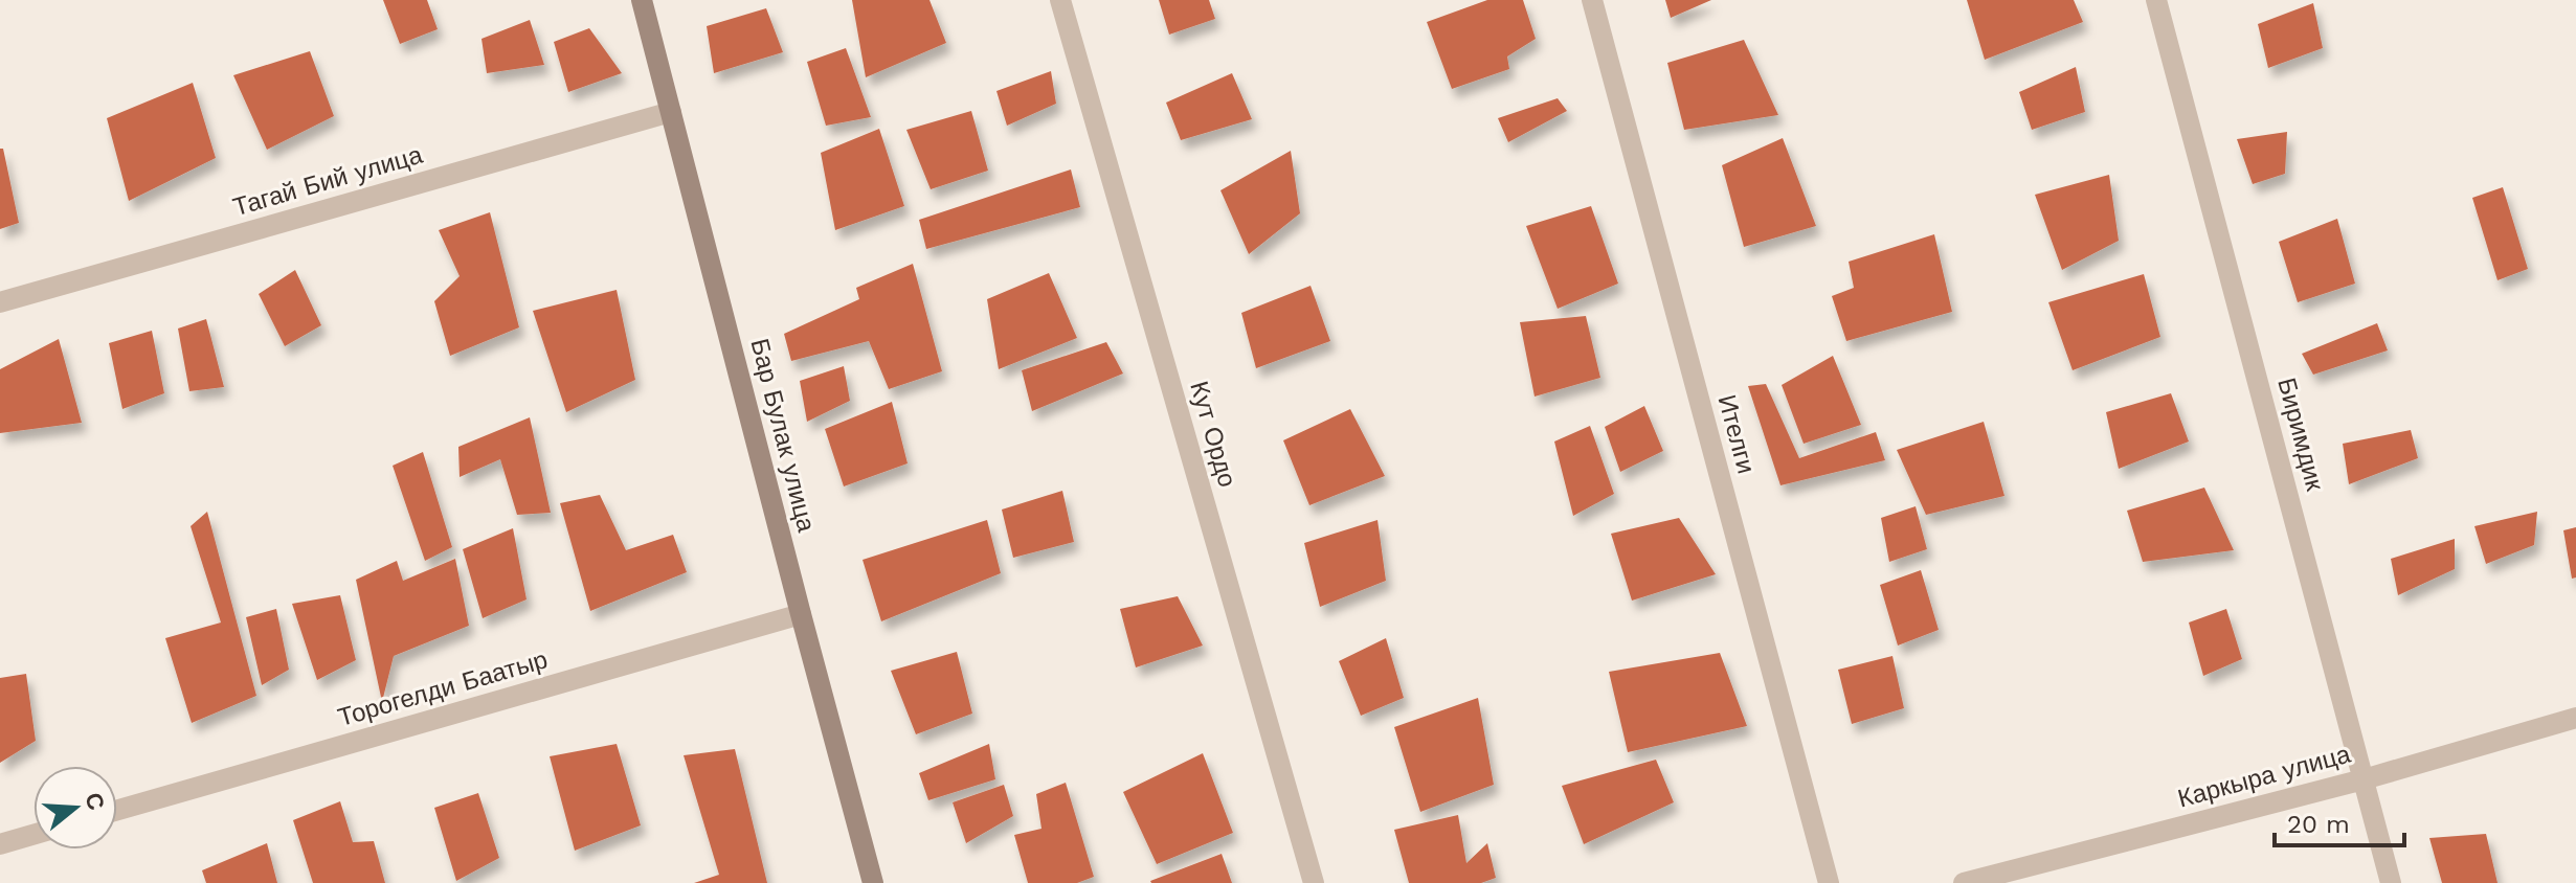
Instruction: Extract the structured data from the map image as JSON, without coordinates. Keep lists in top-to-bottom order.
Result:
{
  "streets": {
    "street": [
      "Тагай Бий улица",
      "Кут Ордо",
      "Ителги",
      "Биримдик",
      "Бар Булак улица",
      "Торогелди Баатыр",
      "Каркыра улица"
    ]
  },
  "crossings": [
    ["Тагай Бий улица", "Бар Булак улица"],
    ["Биримдик", "Каркыра улица"],
    ["Бар Булак улица", "Торогелди Баатыр"]
  ],
  "scale_bar": "20 m",
  "north": "right"
}
